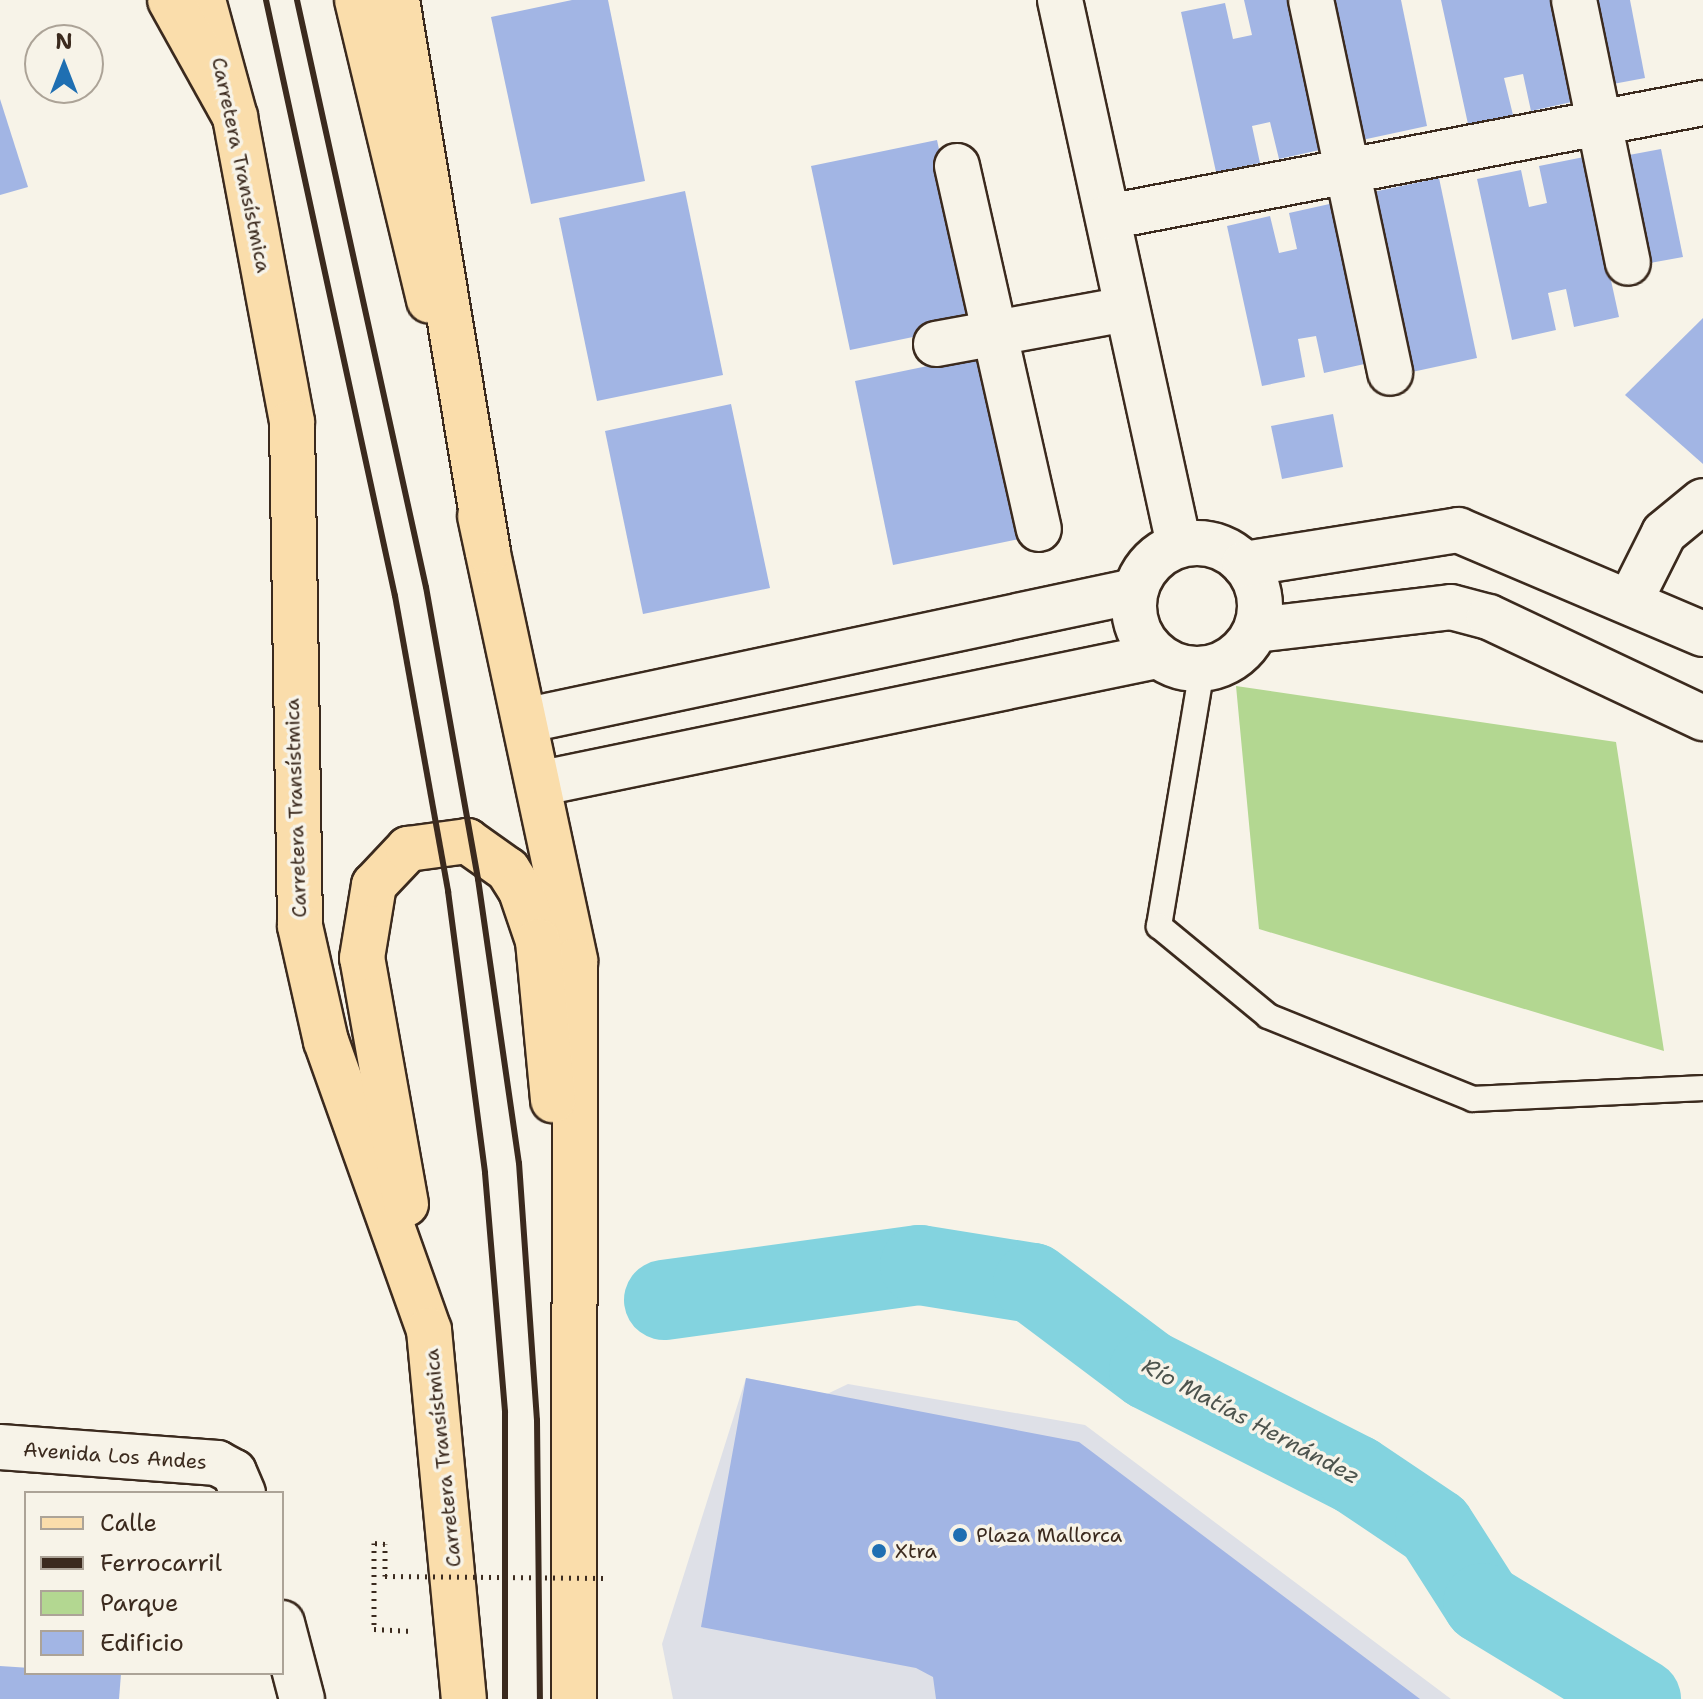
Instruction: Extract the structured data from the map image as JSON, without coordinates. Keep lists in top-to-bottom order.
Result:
{
  "streets": {
    "main road": ["Carretera Transístmica"],
    "street": ["Avenida Los Andes"]
  },
  "water": ["Río Matías Hernández"],
  "places": ["Plaza Mallorca", "Xtra"],
  "legend": [
    "Calle",
    "Ferrocarril",
    "Parque",
    "Edificio"
  ],
  "north": "top"
}
